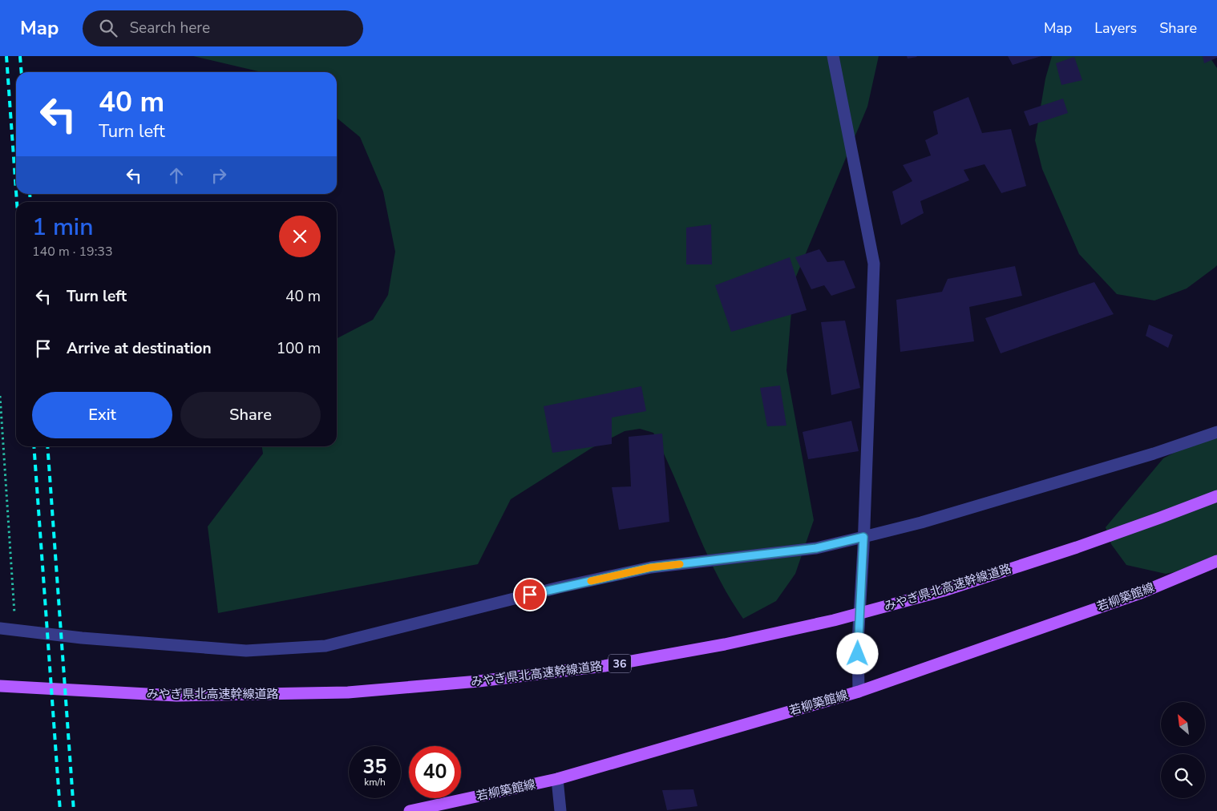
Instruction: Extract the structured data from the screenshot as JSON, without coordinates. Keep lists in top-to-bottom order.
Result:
{
  "streets": {
    "main road": ["みやぎ県北高速幹線道路", "若柳築館線", "36"]
  },
  "north": "top left",
  "page": {
    "header": "Map",
    "search": "Search here",
    "nav": ["Map", "Layers", "Share"],
    "turn": ["40 m", "Turn left"],
    "heading": ["1 min", "140 m · 19:33"],
    "list": [
      {
        "name": "Turn left",
        "value": "40 m"
      },
      {
        "name": "Arrive at destination",
        "value": "100 m"
      }
    ],
    "buttons": ["Exit", "Share"],
    "speed": "35 km/h",
    "limit": "40"
  }
}
